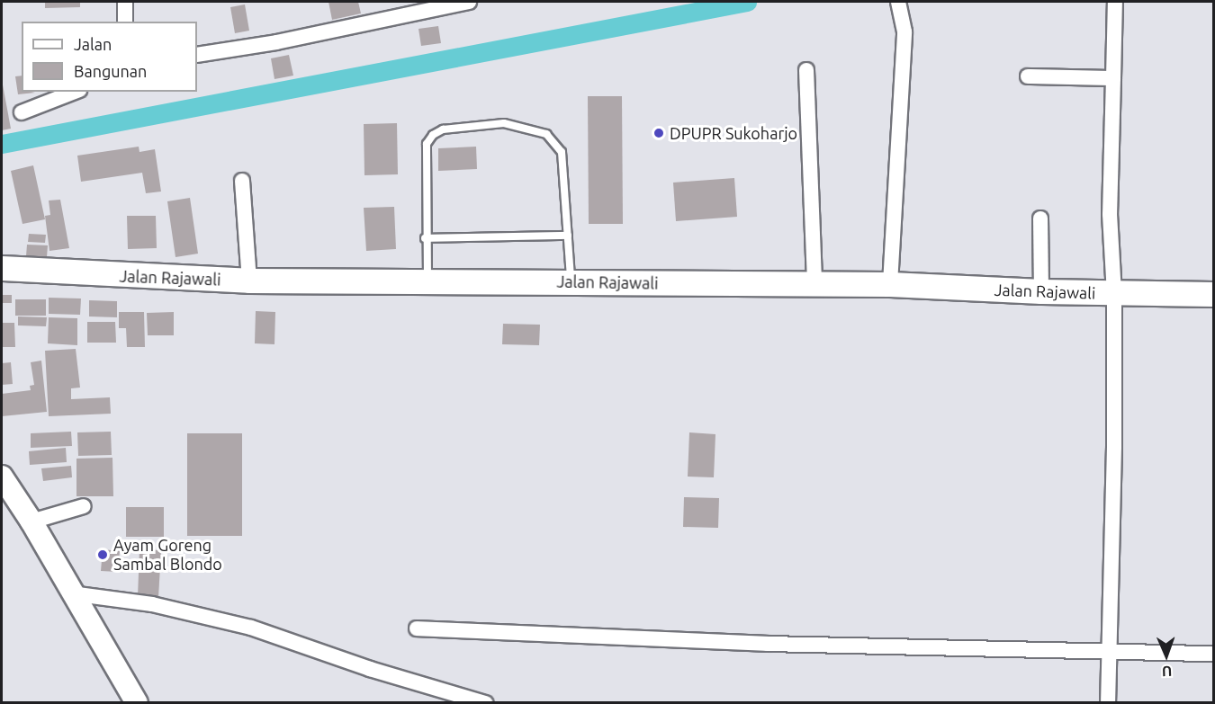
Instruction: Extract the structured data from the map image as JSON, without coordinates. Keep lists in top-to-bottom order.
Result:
{
  "streets": {
    "main road": ["Jalan Rajawali"]
  },
  "places": ["DPUPR Sukoharjo", "Ayam Goreng Sambal Blondo"],
  "legend": ["Jalan", "Bangunan"],
  "north": "bottom"
}
